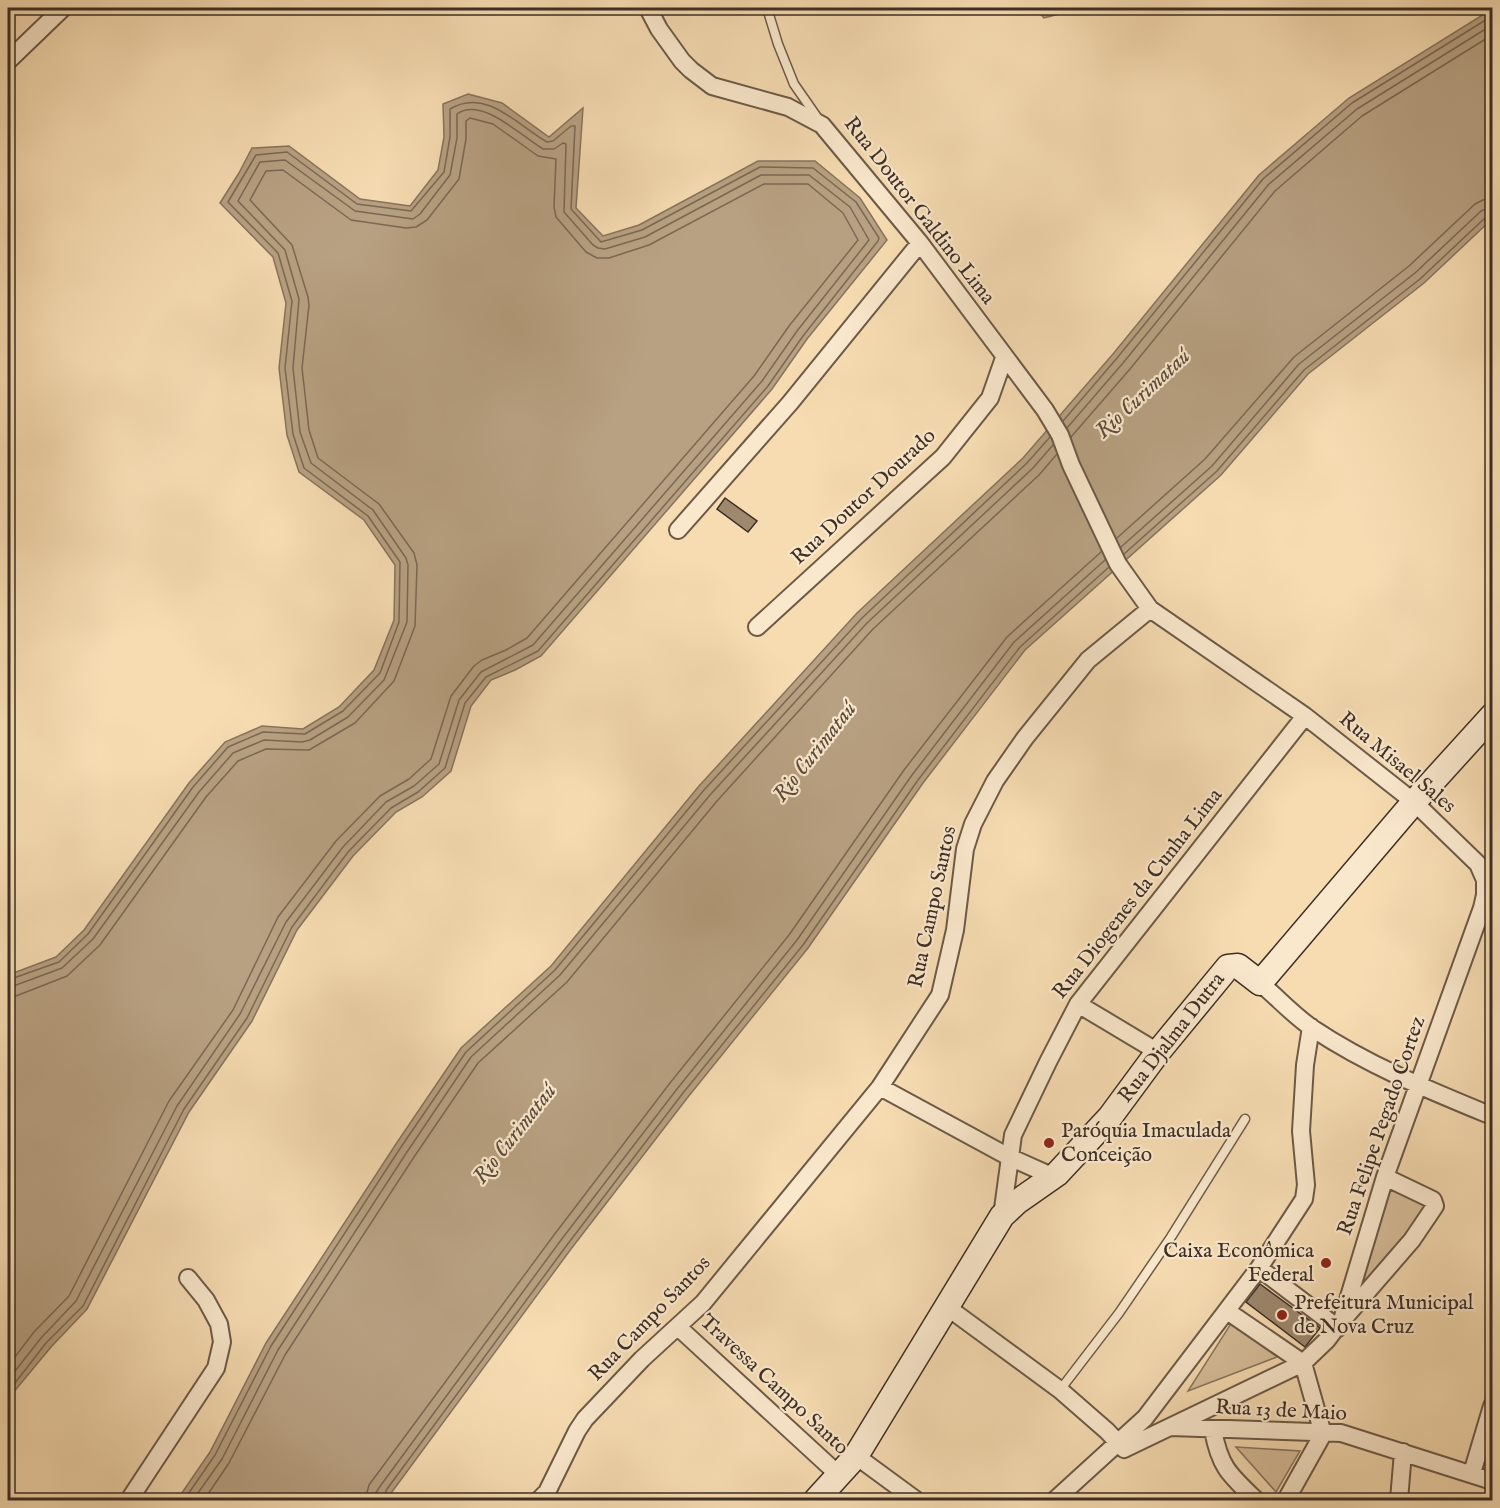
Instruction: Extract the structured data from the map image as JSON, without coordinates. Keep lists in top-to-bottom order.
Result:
{
  "streets": {
    "main road": ["Rua Djalma Dutra"],
    "street": [
      "Rua Doutor Galdino Lima",
      "Rua Doutor Dourado",
      "Rua Misael Sales",
      "Rua Diogenes da Cunha Lima",
      "Rua Campo Santos",
      "Rua Felipe Pegado Cortez",
      "Travessa Campo Santo",
      "Rua 13 de Maio"
    ]
  },
  "crossings": [
    ["Rua Doutor Galdino Lima", "Rua Doutor Dourado"],
    ["Rua Doutor Galdino Lima", "Rua Campo Santos"],
    ["Rua Misael Sales", "Rua Diogenes da Cunha Lima"],
    ["Rua Misael Sales", "Rua Djalma Dutra"],
    ["Rua Misael Sales", "Rua Felipe Pegado Cortez"],
    ["Rua Diogenes da Cunha Lima", "Rua Djalma Dutra"],
    ["Rua Campo Santos", "Travessa Campo Santo"],
    ["Rua Djalma Dutra", "Travessa Campo Santo"],
    ["Rua Felipe Pegado Cortez", "Rua 13 de Maio"]
  ],
  "water": ["Rio Curimataú"],
  "places": ["Paróquia Imaculada Conceição", "Caixa Econômica Federal", "Prefeitura Municipal de Nova Cruz"]
}
